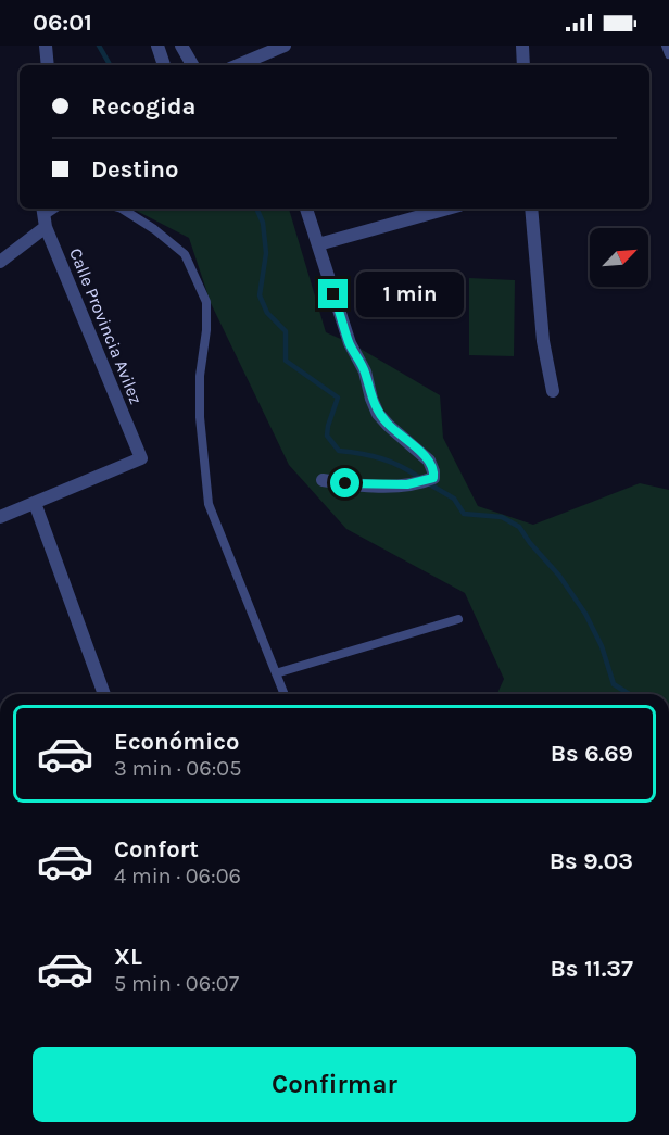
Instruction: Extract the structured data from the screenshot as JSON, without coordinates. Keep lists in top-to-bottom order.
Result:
{
  "streets": {
    "street": ["Calle Provincia Avilez"]
  },
  "north": "top right",
  "page": {
    "status": "06:01",
    "banner": ["Recogida", "Destino"],
    "bubble": "1 min",
    "list": [
      {
        "name": "Económico",
        "note": "3 min · 06:05",
        "value": "Bs 6.69"
      },
      {
        "name": "Confort",
        "note": "4 min · 06:06",
        "value": "Bs 9.03"
      },
      {
        "name": "XL",
        "note": "5 min · 06:07",
        "value": "Bs 11.37"
      }
    ],
    "buttons": "Confirmar"
  }
}
